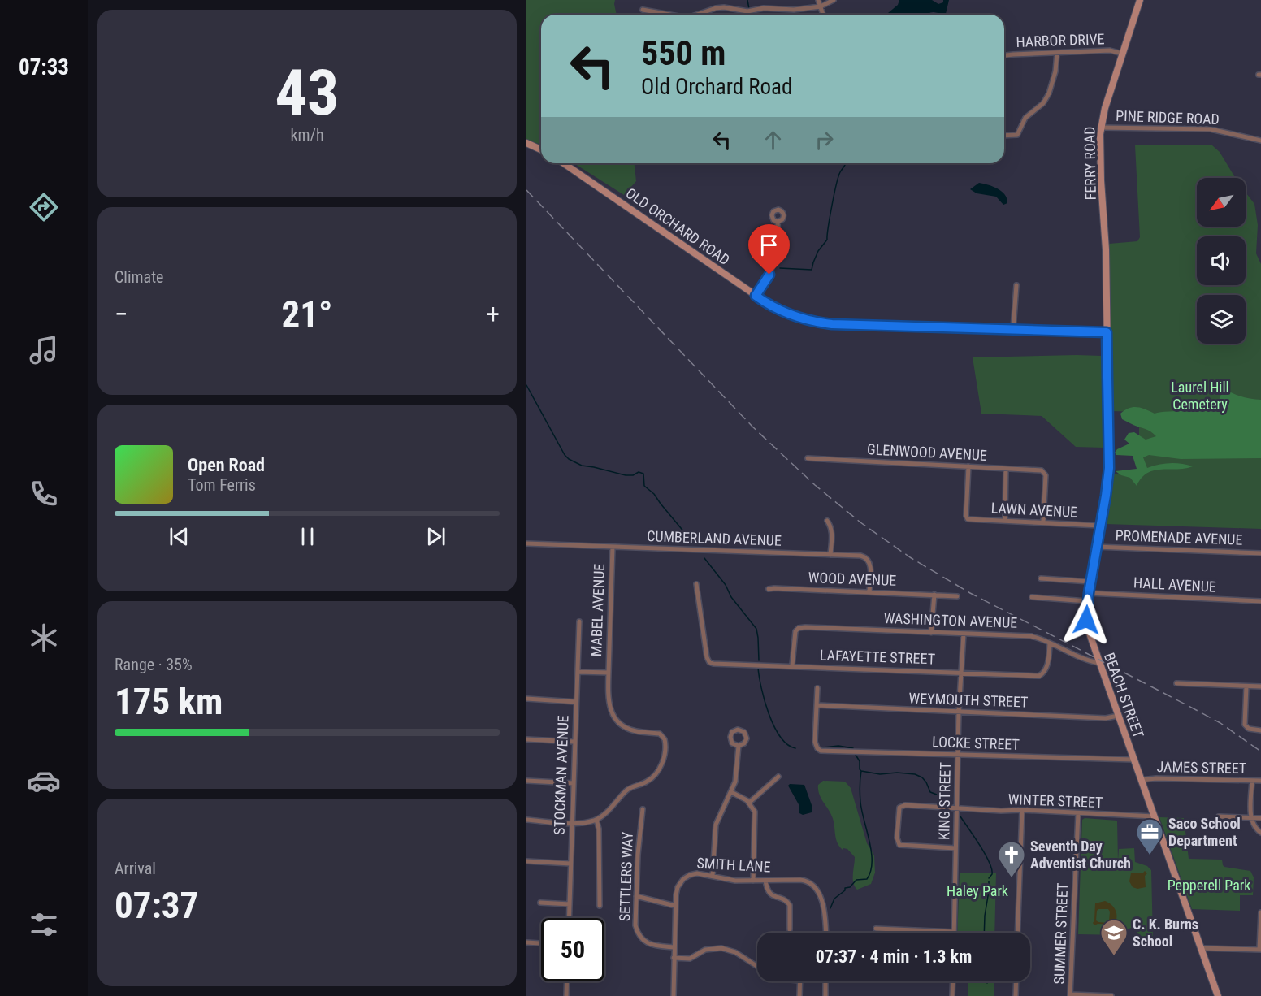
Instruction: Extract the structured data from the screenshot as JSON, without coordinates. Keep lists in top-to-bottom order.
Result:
{
  "streets": {
    "main road": ["FERRY ROAD", "OLD ORCHARD ROAD", "BEACH STREET"],
    "street": [
      "HARBOR DRIVE",
      "PINE RIDGE ROAD",
      "GLENWOOD AVENUE",
      "LAWN AVENUE",
      "PROMENADE AVENUE",
      "CUMBERLAND AVENUE",
      "WOOD AVENUE",
      "HALL AVENUE",
      "MABEL AVENUE",
      "WASHINGTON AVENUE",
      "LAFAYETTE STREET",
      "WEYMOUTH STREET",
      "LOCKE STREET",
      "JAMES STREET",
      "STOCKMAN AVENUE",
      "KING STREET",
      "WINTER STREET",
      "SMITH LANE",
      "SETTLERS WAY",
      "SUMMER STREET"
    ]
  },
  "crossings": [
    ["HARBOR DRIVE", "FERRY ROAD"],
    ["PINE RIDGE ROAD", "FERRY ROAD"],
    ["FERRY ROAD", "OLD ORCHARD ROAD"],
    ["FERRY ROAD", "BEACH STREET"],
    ["OLD ORCHARD ROAD", "BEACH STREET"],
    ["GLENWOOD AVENUE", "LAWN AVENUE"],
    ["LAWN AVENUE", "BEACH STREET"],
    ["PROMENADE AVENUE", "BEACH STREET"],
    ["CUMBERLAND AVENUE", "WOOD AVENUE"],
    ["CUMBERLAND AVENUE", "MABEL AVENUE"],
    ["HALL AVENUE", "BEACH STREET"],
    ["MABEL AVENUE", "STOCKMAN AVENUE"],
    ["WASHINGTON AVENUE", "LAFAYETTE STREET"],
    ["WASHINGTON AVENUE", "BEACH STREET"],
    ["WASHINGTON AVENUE", "KING STREET"],
    ["LAFAYETTE STREET", "KING STREET"],
    ["BEACH STREET", "WEYMOUTH STREET"],
    ["BEACH STREET", "LOCKE STREET"],
    ["BEACH STREET", "JAMES STREET"],
    ["BEACH STREET", "WINTER STREET"],
    ["WEYMOUTH STREET", "LOCKE STREET"],
    ["WEYMOUTH STREET", "KING STREET"],
    ["LOCKE STREET", "KING STREET"],
    ["KING STREET", "WINTER STREET"],
    ["WINTER STREET", "SUMMER STREET"],
    ["SMITH LANE", "SETTLERS WAY"]
  ],
  "parks": ["Laurel Hill Cemetery", "Pepperell Park", "Haley Park"],
  "places": {
    "office": ["Saco School Department"],
    "church": ["Seventh Day Adventist Church"],
    "school or university": ["C. K. Burns School"]
  },
  "north": "bottom left",
  "page": {
    "tabs": "07:33",
    "tile": [
      ["43", "km/h"],
      "Climate",
      ["Range · 35%", "175 km"],
      ["Arrival", "07:37"]
    ],
    "turn": ["550 m", "Old Orchard Road"],
    "heat": ["−", "21°", "+"],
    "song": ["Open Road", "Tom Ferris"],
    "limit": "50",
    "trip": "07:37 · 4 min · 1.3 km"
  }
}
